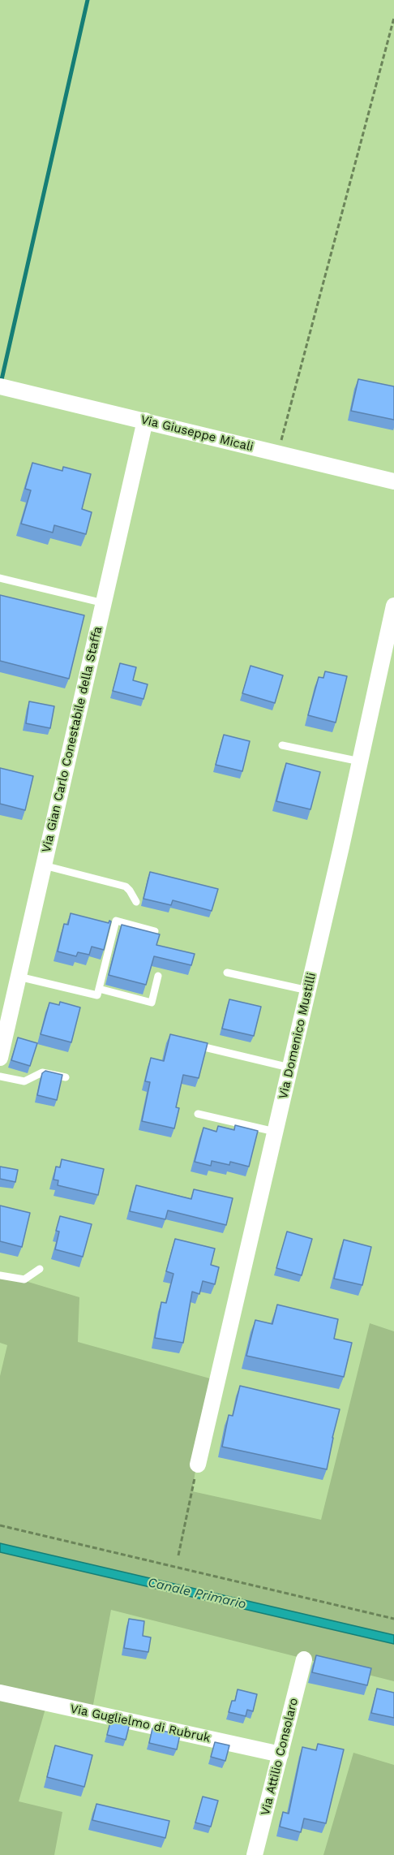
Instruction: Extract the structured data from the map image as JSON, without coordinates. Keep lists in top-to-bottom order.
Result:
{
  "streets": {
    "street": [
      "Via Giuseppe Micali",
      "Via Gian Carlo Conestabile della Staffa",
      "Via Domenico Mustilli",
      "Via Guglielmo di Rubruk",
      "Via Attilio Consolaro"
    ]
  },
  "crossings": [
    ["Via Giuseppe Micali", "Via Gian Carlo Conestabile della Staffa"],
    ["Via Guglielmo di Rubruk", "Via Attilio Consolaro"]
  ],
  "water": ["Canale Primario"]
}
